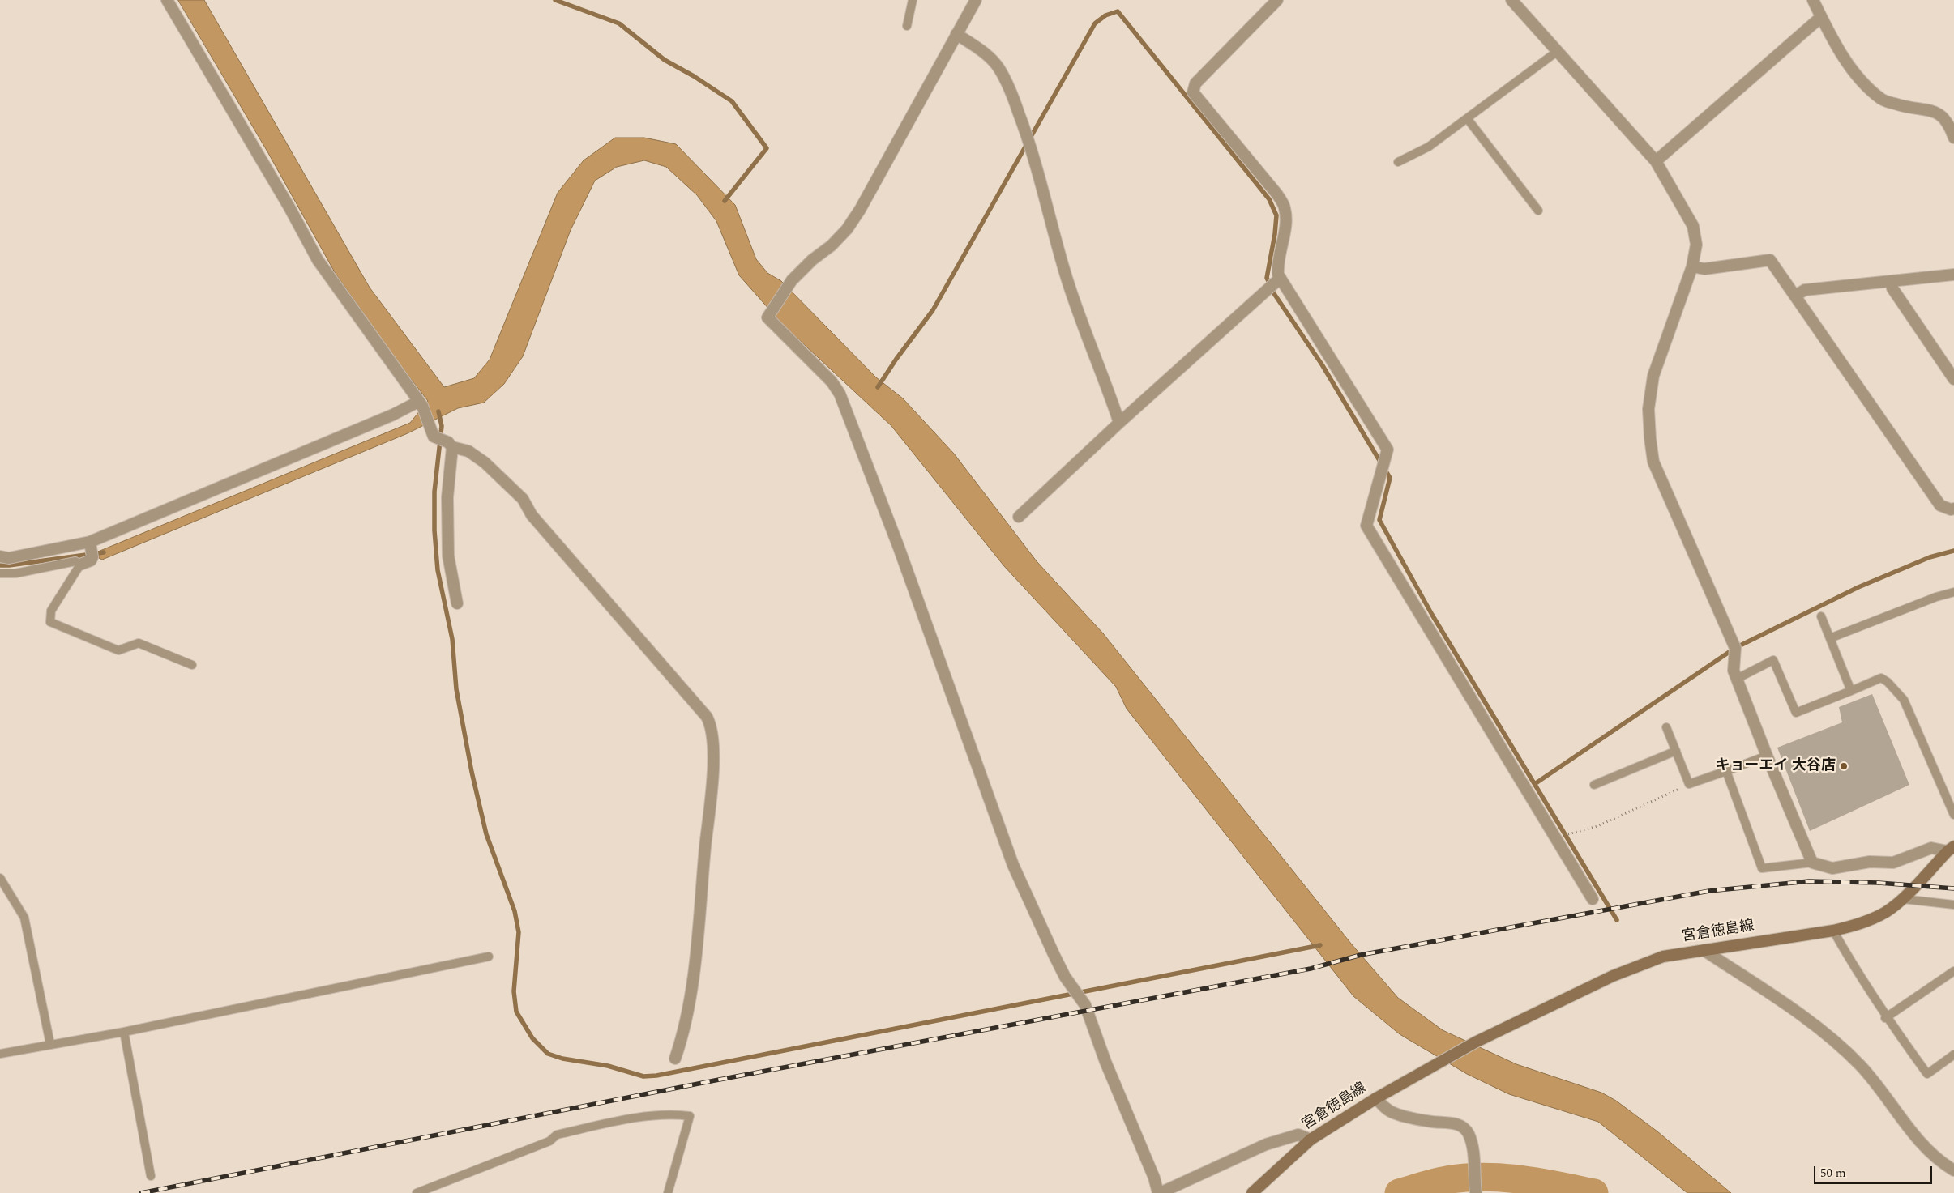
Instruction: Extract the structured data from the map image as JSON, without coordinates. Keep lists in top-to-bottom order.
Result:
{
  "streets": {
    "main road": ["宮倉徳島線"]
  },
  "places": ["キョーエイ 大谷店"],
  "scale_bar": "50 m"
}
